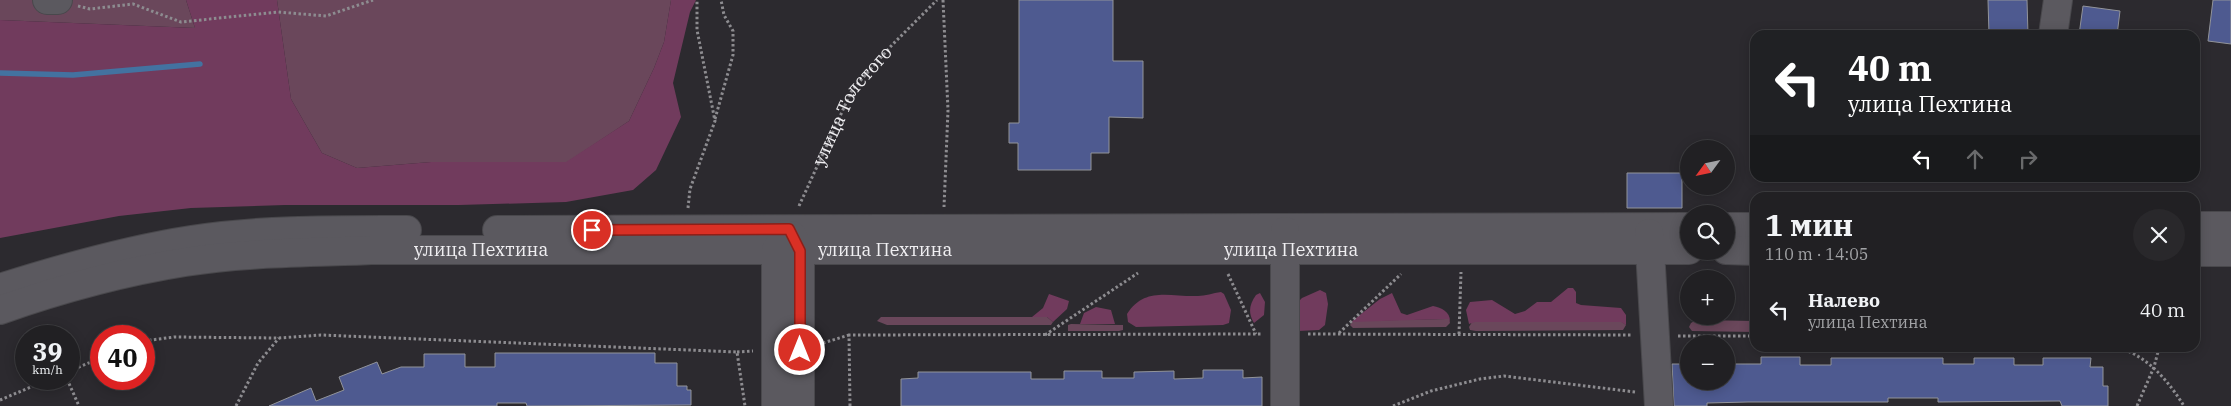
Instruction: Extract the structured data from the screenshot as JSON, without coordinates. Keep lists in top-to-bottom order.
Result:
{
  "streets": {
    "street": ["улица Пехтина"],
    "path": ["улица Толстого"]
  },
  "crossings": [
    ["улица Толстого", "улица Пехтина"]
  ],
  "north": "bottom left",
  "page": {
    "turn": ["40 m", "улица Пехтина"],
    "map_buttons": ["+", "−"],
    "heading": ["1 мин", "110 m · 14:05"],
    "list": [
      {
        "name": "Налево",
        "note": "улица Пехтина",
        "value": "40 m"
      }
    ],
    "speed": "39 km/h",
    "limit": "40"
  }
}
